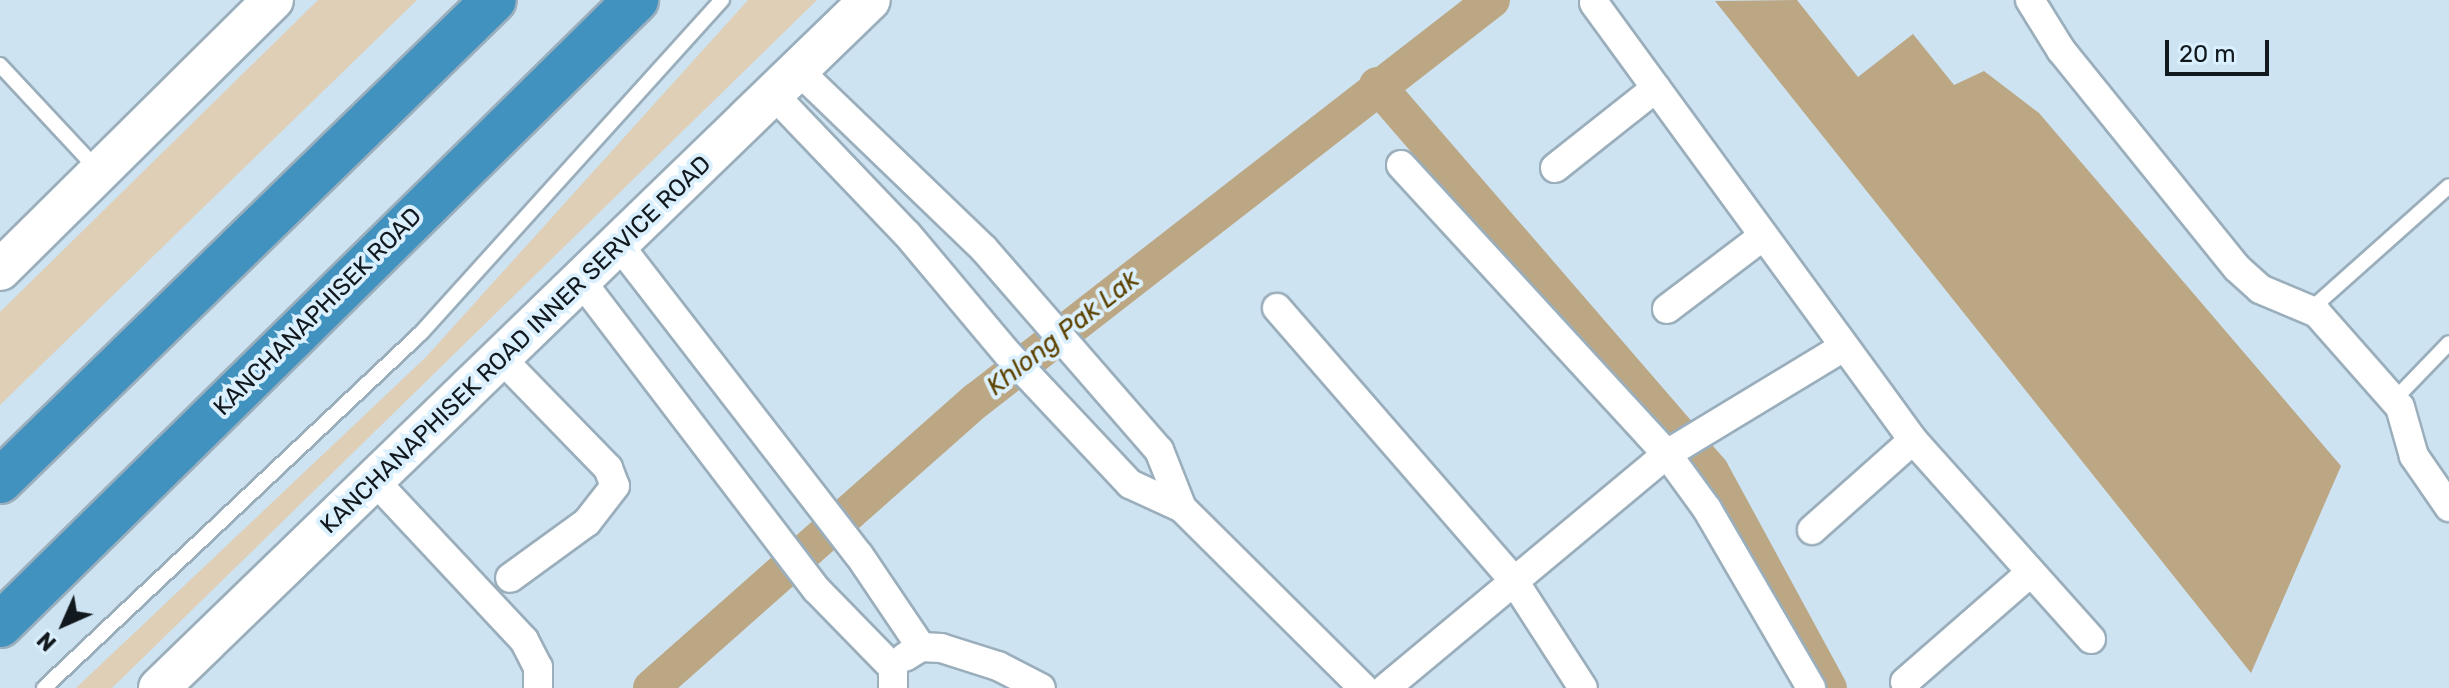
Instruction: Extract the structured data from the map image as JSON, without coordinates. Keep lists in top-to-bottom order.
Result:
{
  "streets": {
    "highway": ["KANCHANAPHISEK ROAD"],
    "main road": ["KANCHANAPHISEK ROAD INNER SERVICE ROAD"]
  },
  "water": ["Khlong Pak Lak"],
  "scale_bar": "20 m",
  "north": "bottom left"
}
